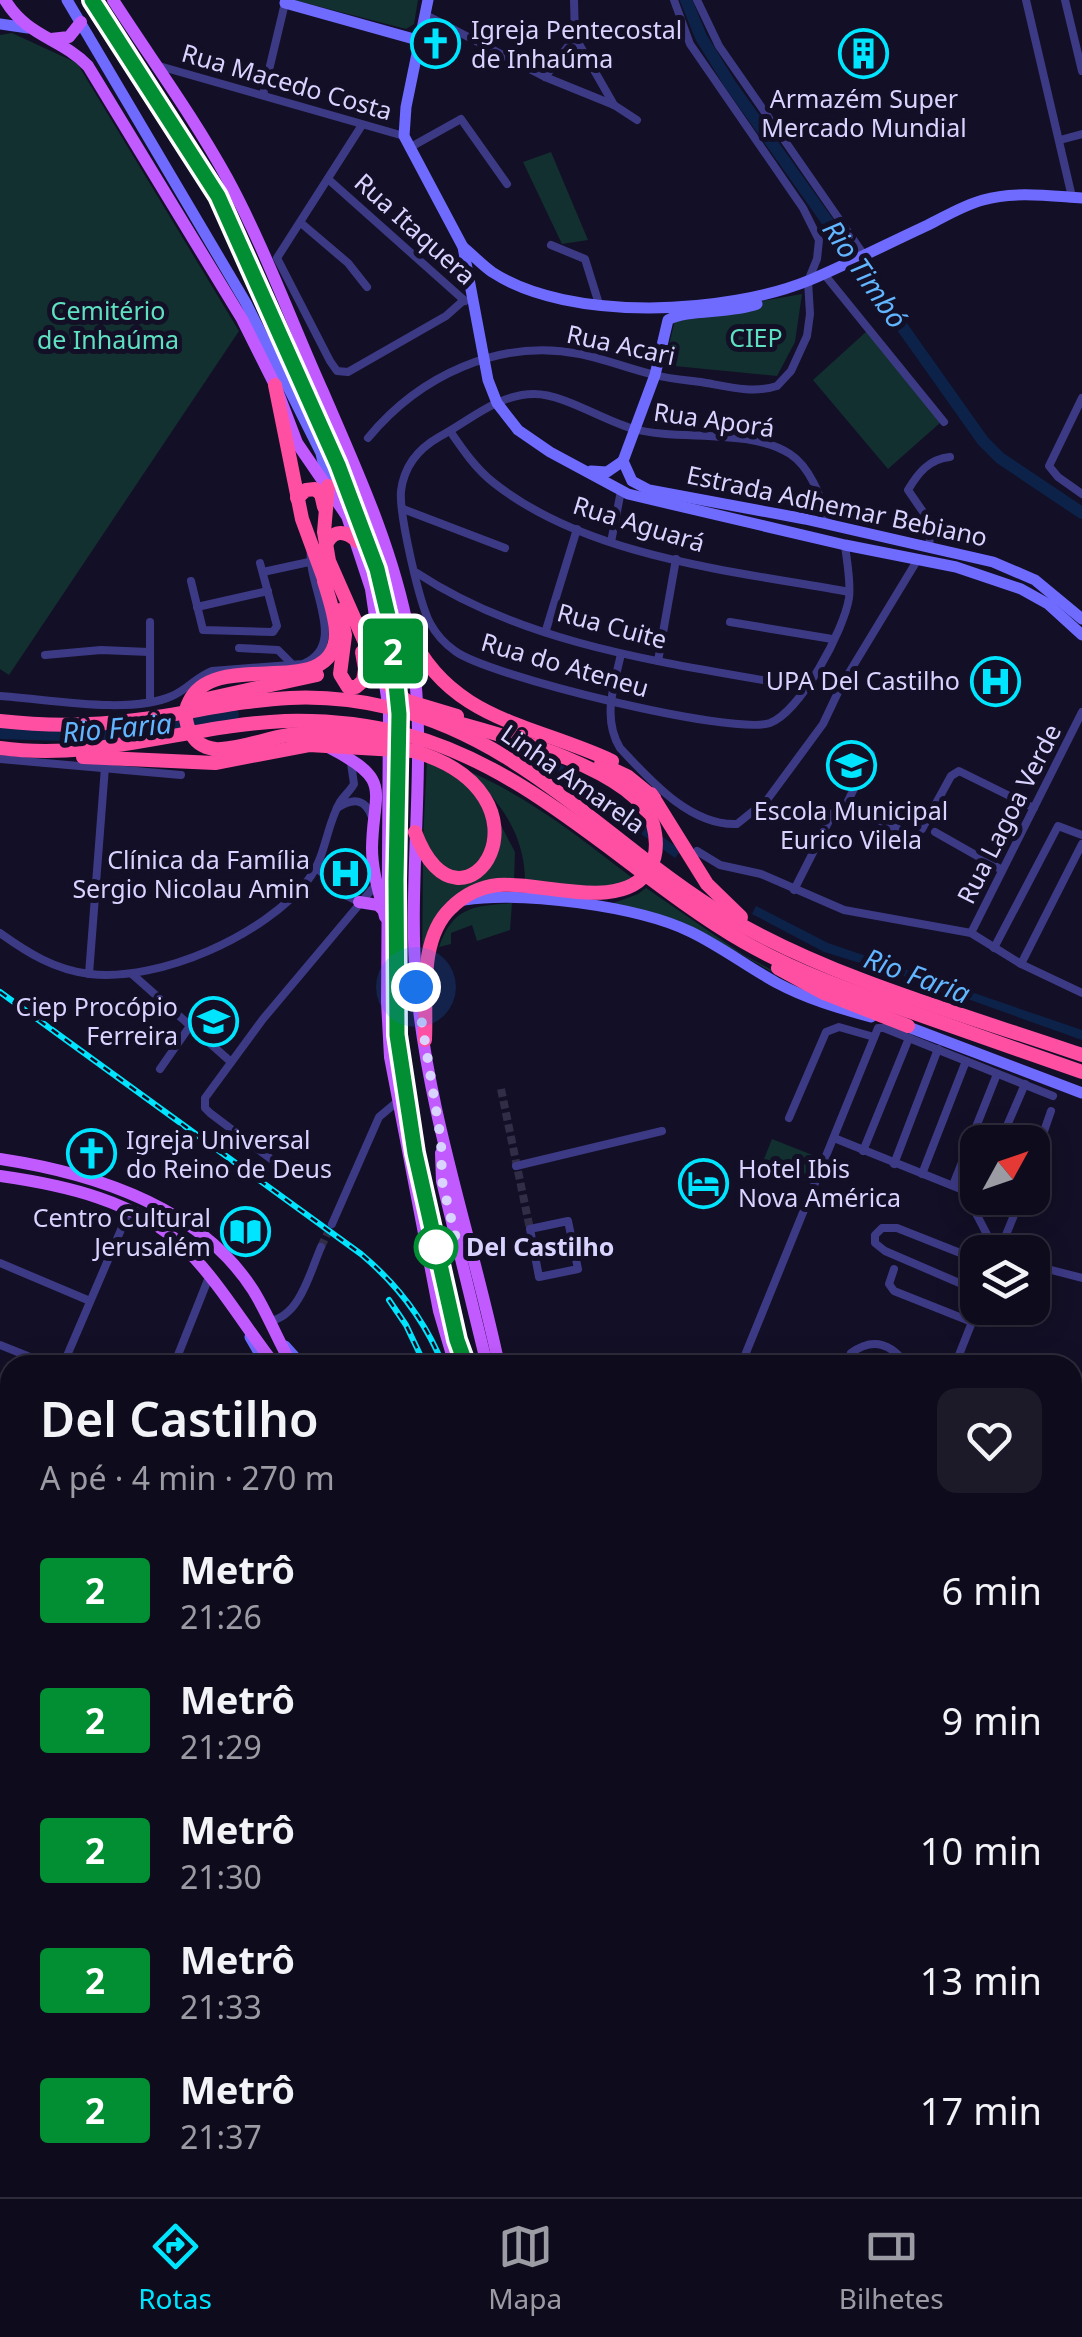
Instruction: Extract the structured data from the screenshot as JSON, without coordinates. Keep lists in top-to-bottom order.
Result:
{
  "streets": {
    "highway": ["Linha Amarela"],
    "main road": ["Estrada Adhemar Bebiano"],
    "street": [
      "Rua Macedo Costa",
      "Rua Itaquera",
      "Rua Acari",
      "Rua Aporá",
      "Rua Aguará",
      "Rua Cuite",
      "Rua do Ateneu",
      "Rua Lagoa Verde"
    ]
  },
  "crossings": [
    ["Rua Macedo Costa", "Estrada Adhemar Bebiano"],
    ["Rua Itaquera", "Estrada Adhemar Bebiano"],
    ["Rua Acari", "Estrada Adhemar Bebiano"],
    ["Rua Aporá", "Estrada Adhemar Bebiano"],
    ["Rua Aporá", "Rua do Ateneu"],
    ["Estrada Adhemar Bebiano", "Rua do Ateneu"],
    ["Rua Aguará", "Rua do Ateneu"],
    ["Rua Cuite", "Rua do Ateneu"]
  ],
  "water": ["Rio Timbó", "Rio Faria"],
  "parks": ["Cemitério de Inhaúma", "CIEP"],
  "places": {
    "church": ["Igreja Pentecostal de Inhaúma", "Igreja Universal do Reino de Deus"],
    "building": ["Armazém Super Mercado Mundial"],
    "hospital": ["UPA Del Castilho", "Clínica da Família Sergio Nicolau Amin"],
    "school or university": ["Escola Municipal Eurico Vilela", "Ciep Procópio Ferreira"],
    "hotel": ["Hotel Ibis Nova América"],
    "library": ["Centro Cultural Jerusalém"],
    "other": ["Del Castilho"]
  },
  "lines": ["metro line 2"],
  "north": "top right",
  "page": {
    "on_map": "2",
    "heading": ["Del Castilho", "A pé · 4 min · 270 m"],
    "list": [
      {
        "mark": "2",
        "name": "Metrô",
        "note": "21:26",
        "value": "6 min"
      },
      {
        "mark": "2",
        "name": "Metrô",
        "note": "21:29",
        "value": "9 min"
      },
      {
        "mark": "2",
        "name": "Metrô",
        "note": "21:30",
        "value": "10 min"
      },
      {
        "mark": "2",
        "name": "Metrô",
        "note": "21:33",
        "value": "13 min"
      },
      {
        "mark": "2",
        "name": "Metrô",
        "note": "21:37",
        "value": "17 min"
      }
    ],
    "tabs": ["Rotas", "Mapa", "Bilhetes"]
  }
}
